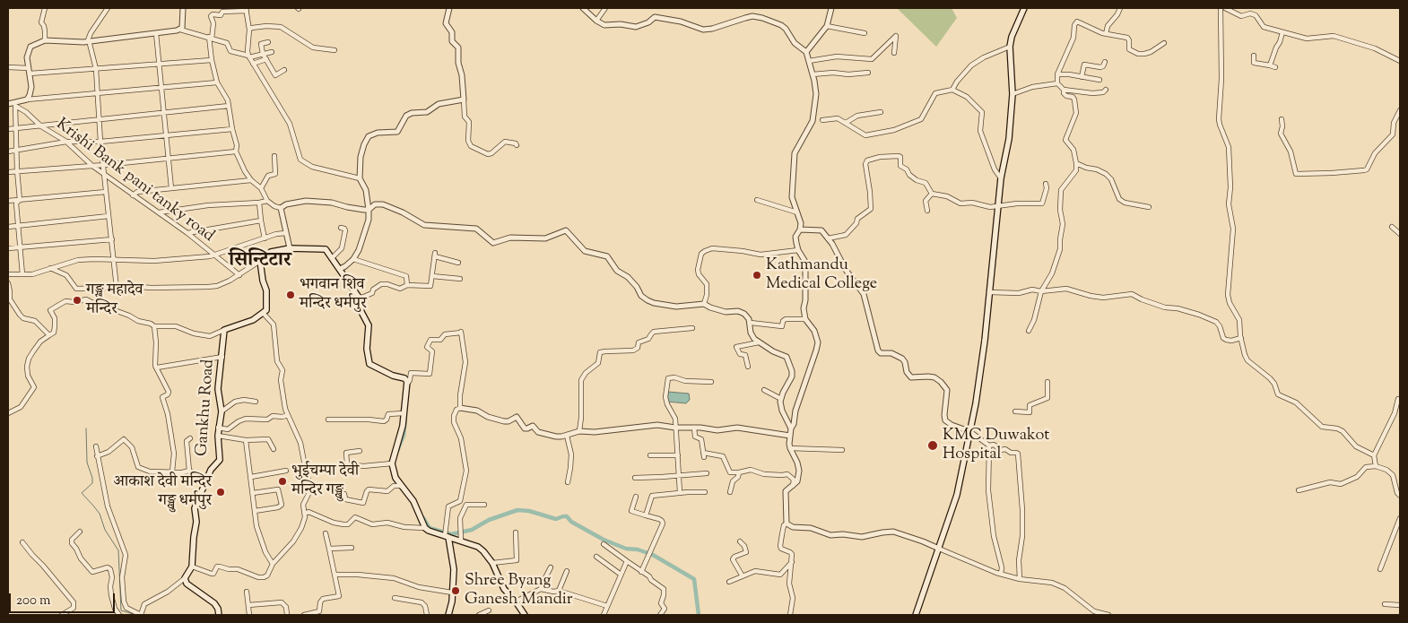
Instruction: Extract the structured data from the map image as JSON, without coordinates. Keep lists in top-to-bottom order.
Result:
{
  "streets": {
    "main road": ["Gankhu Road"],
    "street": ["Krishi Bank pani tanky road"]
  },
  "districts": ["सिन्टिटार"],
  "places": [
    "Kathmandu Medical College",
    "भगवान शिव मन्दिर धर्मपुर",
    "गङ्खु महादेव मन्दिर",
    "KMC Duwakot Hospital",
    "भुईचम्पा देवी मन्दिर गङ्खु",
    "आकाश देवी मन्दिर गङ्खु धर्मपुर",
    "Shree Byang Ganesh Mandir"
  ],
  "scale_bar": "200 m"
}
